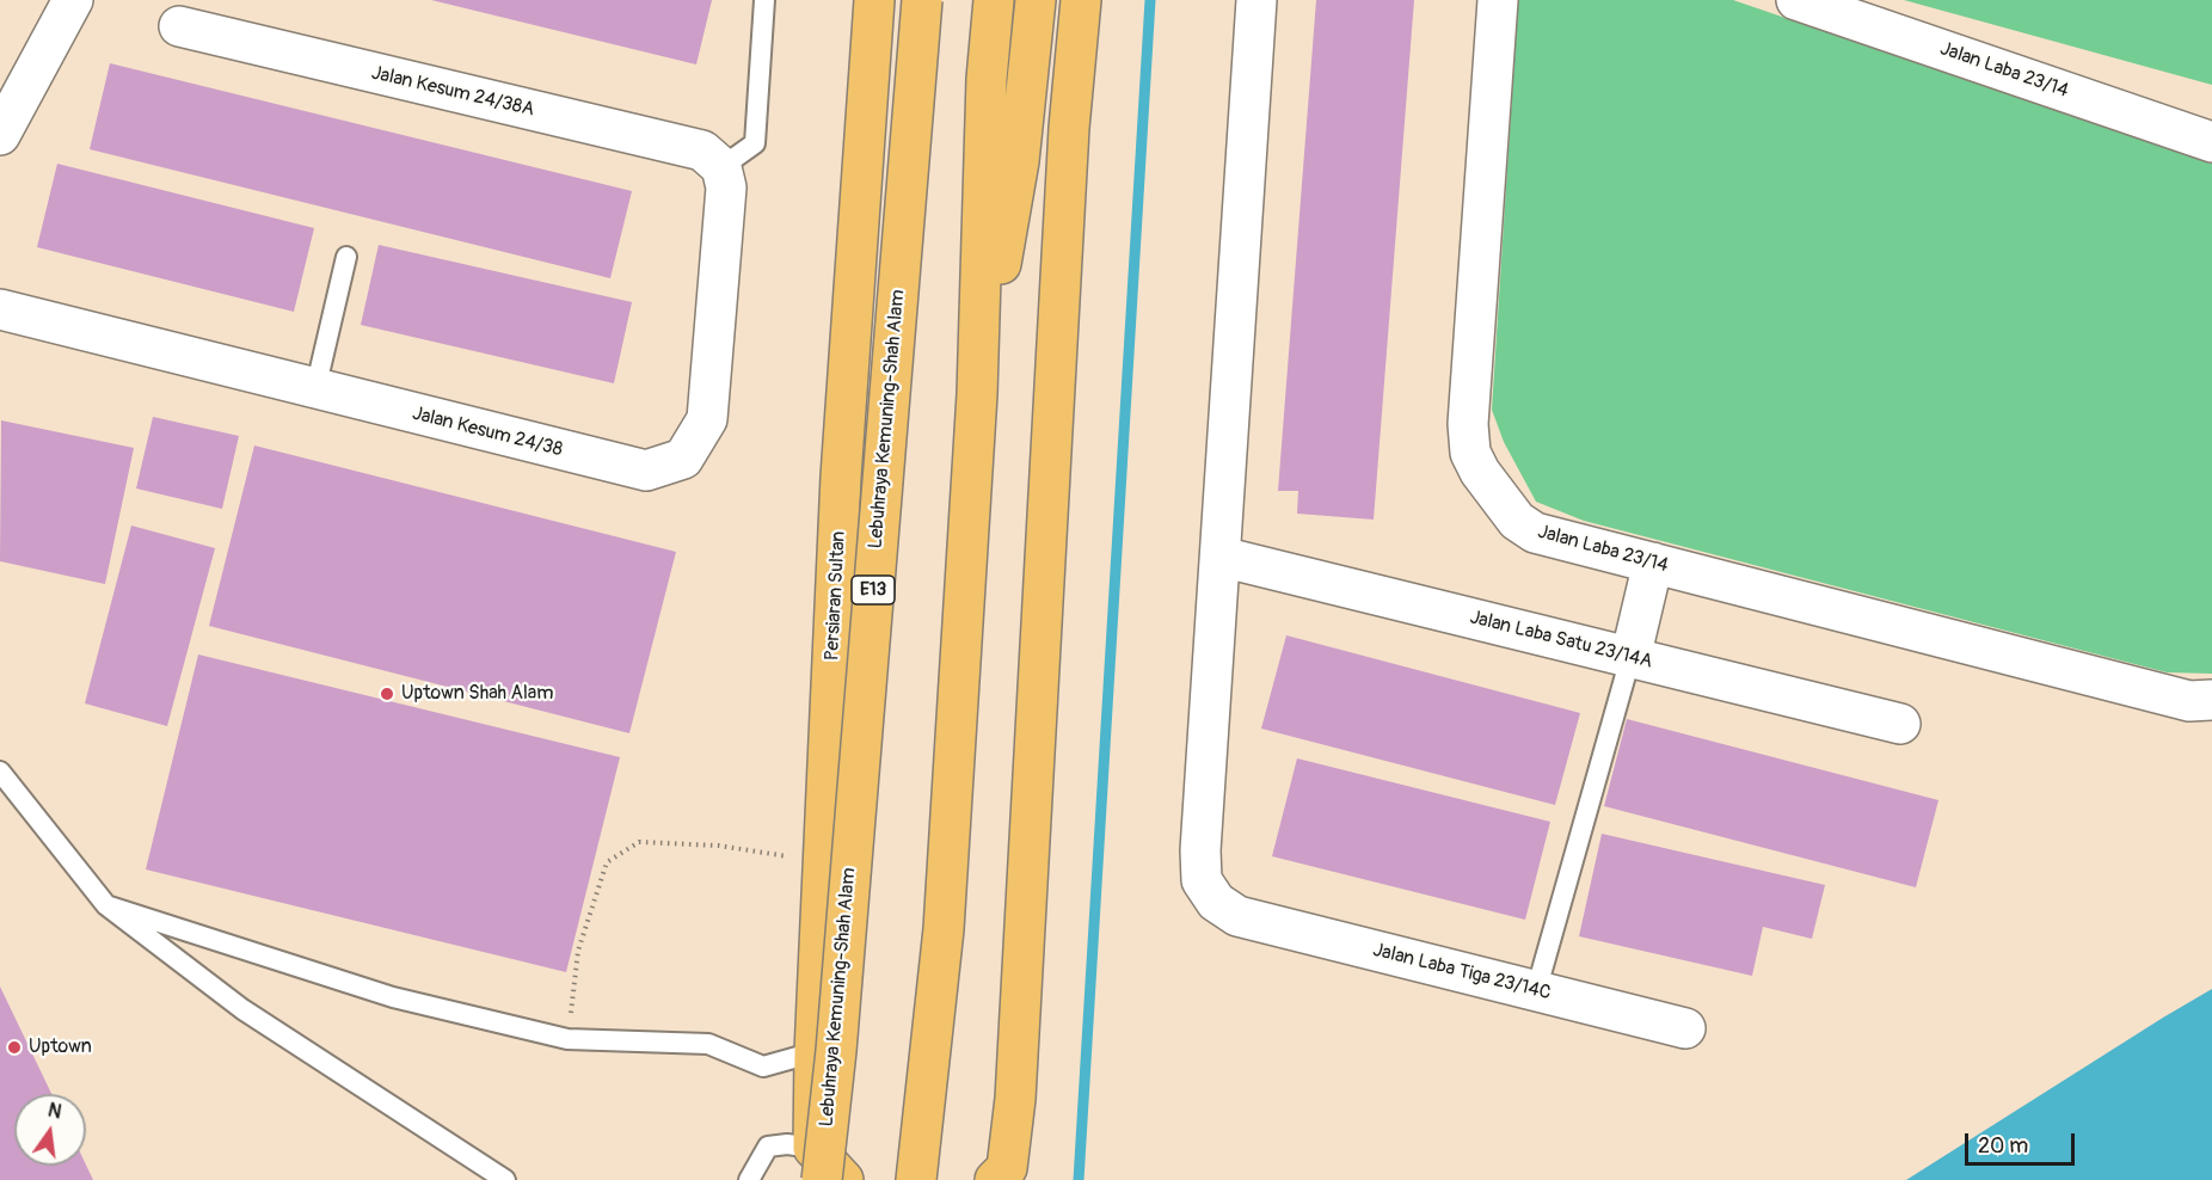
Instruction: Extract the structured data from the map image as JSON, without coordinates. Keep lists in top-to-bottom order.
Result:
{
  "streets": {
    "main road": ["Lebuhraya Kemuning-Shah Alam", "E13", "Persiaran Sultan"],
    "street": [
      "Jalan Laba 23/14",
      "Jalan Kesum 24/38A",
      "Jalan Kesum 24/38",
      "Jalan Laba Satu 23/14A",
      "Jalan Laba Tiga 23/14C"
    ]
  },
  "crossings": [
    ["Jalan Kesum 24/38A", "Jalan Kesum 24/38"],
    ["Lebuhraya Kemuning-Shah Alam", "Persiaran Sultan"],
    ["Jalan Laba Satu 23/14A", "Jalan Laba Tiga 23/14C"]
  ],
  "places": ["Uptown Shah Alam", "Uptown"],
  "scale_bar": "20 m",
  "north": "top"
}
